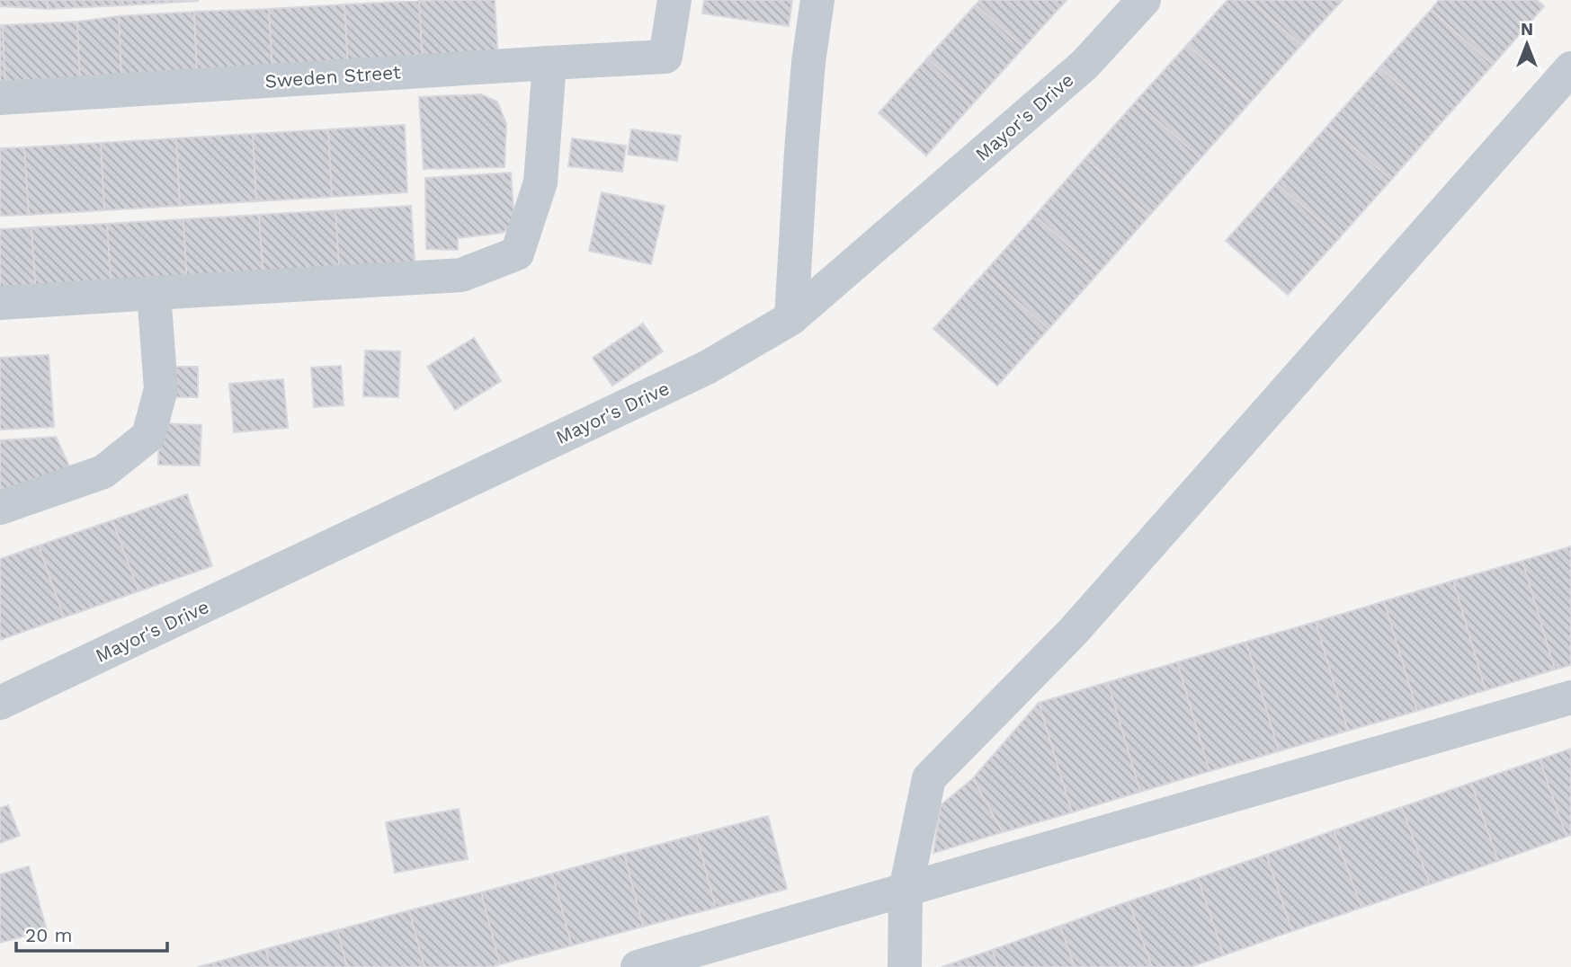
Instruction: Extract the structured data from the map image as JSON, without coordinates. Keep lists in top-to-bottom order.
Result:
{
  "streets": {
    "street": ["Sweden Street", "Mayor's Drive"]
  },
  "scale_bar": "20 m",
  "north": "top"
}
